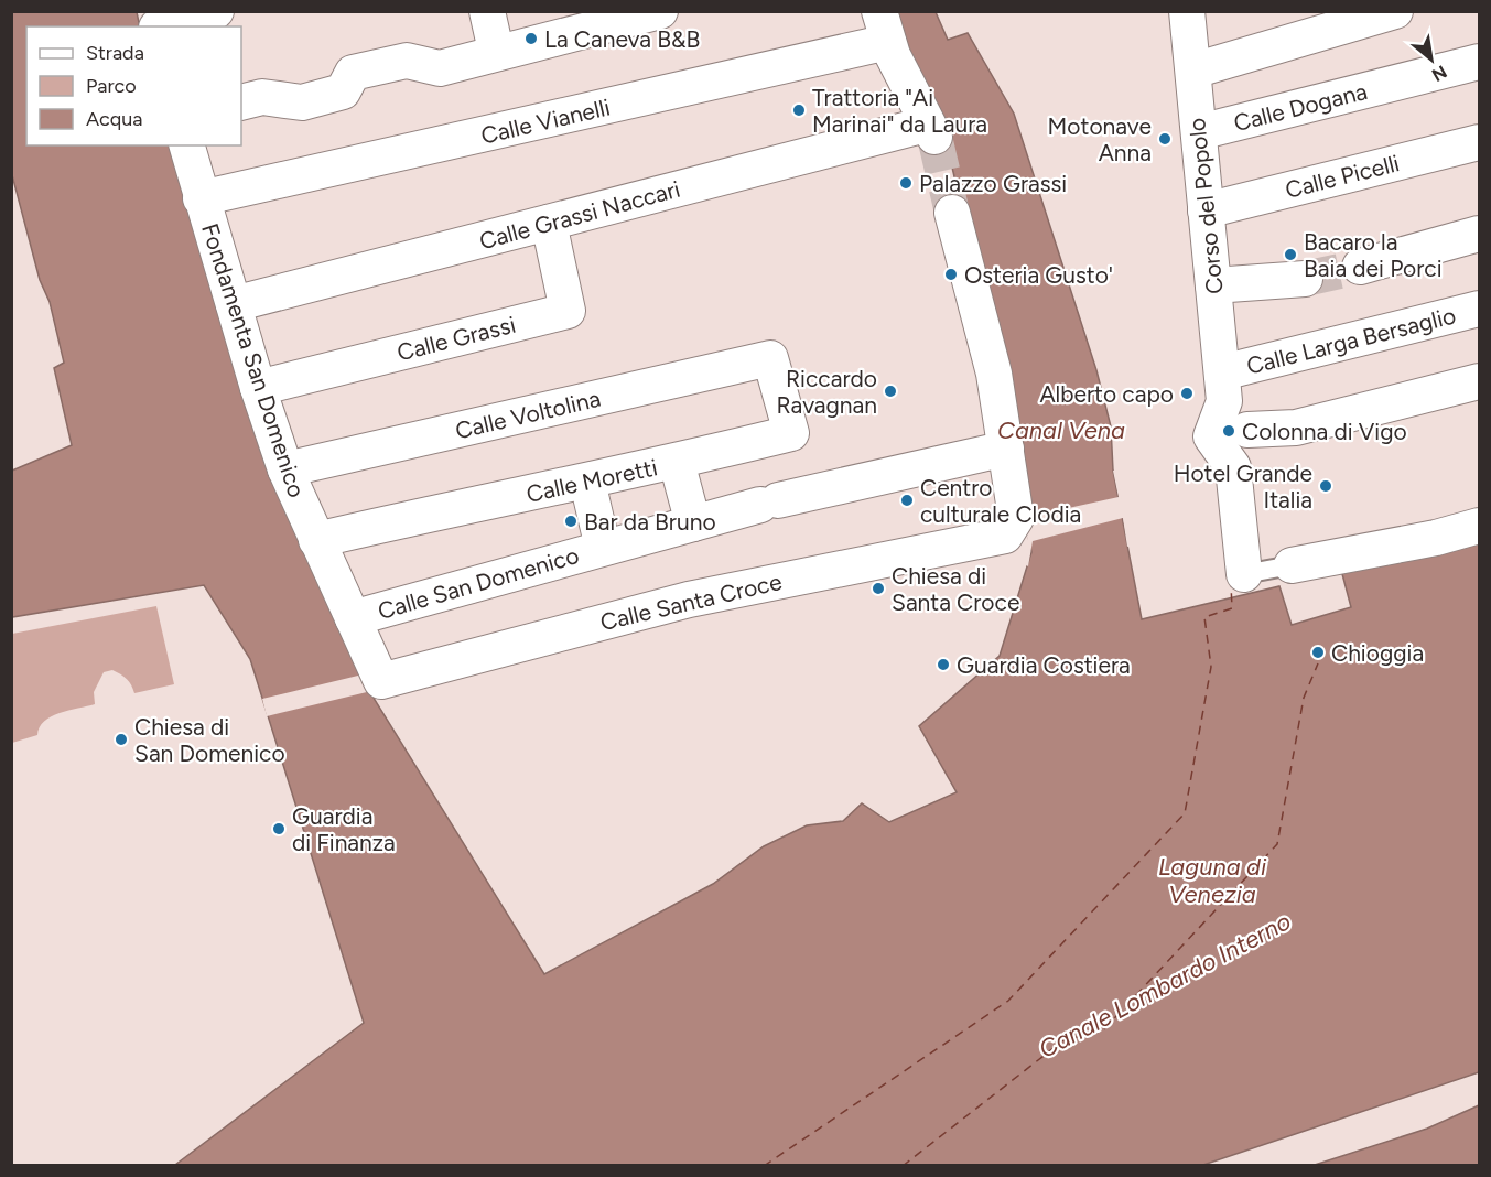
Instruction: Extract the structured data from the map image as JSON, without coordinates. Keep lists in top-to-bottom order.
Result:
{
  "streets": {
    "street": [
      "Calle Dogana",
      "Calle Vianelli",
      "Calle Picelli",
      "Corso del Popolo",
      "Calle Grassi Naccari",
      "Calle Grassi",
      "Calle Larga Bersaglio",
      "Fondamenta San Domenico",
      "Calle Voltolina",
      "Calle Moretti",
      "Calle San Domenico",
      "Calle Santa Croce"
    ]
  },
  "crossings": [
    ["Calle Dogana", "Corso del Popolo"],
    ["Calle Vianelli", "Calle Grassi Naccari"],
    ["Calle Vianelli", "Fondamenta San Domenico"],
    ["Calle Picelli", "Corso del Popolo"],
    ["Corso del Popolo", "Calle Larga Bersaglio"],
    ["Calle Grassi Naccari", "Calle Grassi"],
    ["Calle Grassi Naccari", "Fondamenta San Domenico"],
    ["Calle Grassi", "Fondamenta San Domenico"],
    ["Fondamenta San Domenico", "Calle Voltolina"],
    ["Fondamenta San Domenico", "Calle Moretti"],
    ["Fondamenta San Domenico", "Calle San Domenico"],
    ["Fondamenta San Domenico", "Calle Santa Croce"],
    ["Calle Voltolina", "Calle Moretti"],
    ["Calle Moretti", "Calle San Domenico"],
    ["Calle San Domenico", "Calle Santa Croce"]
  ],
  "water": ["Canal Vena", "Laguna di Venezia", "Canale Lombardo Interno"],
  "places": [
    "La Caneva B&B",
    "Trattoria \"Ai Marinai\" da Laura",
    "Motonave Anna",
    "Palazzo Grassi",
    "Bacaro la Baia dei Porci",
    "Osteria Gusto'",
    "Riccardo Ravagnan",
    "Alberto capo",
    "Colonna di Vigo",
    "Hotel Grande Italia",
    "Centro culturale Clodia",
    "Bar da Bruno",
    "Chiesa di Santa Croce",
    "Chioggia",
    "Guardia Costiera",
    "Chiesa di San Domenico",
    "Guardia di Finanza"
  ],
  "legend": ["Strada", "Parco", "Acqua"],
  "north": "bottom right"
}
